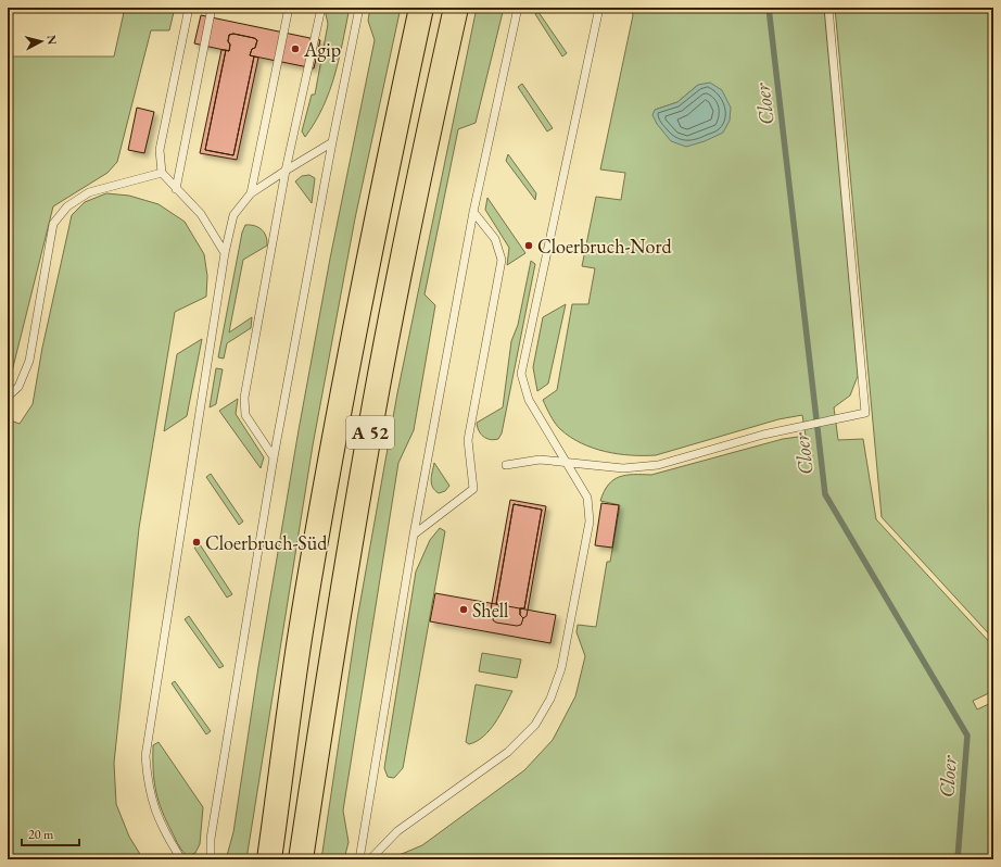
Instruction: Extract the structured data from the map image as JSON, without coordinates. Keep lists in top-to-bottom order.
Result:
{
  "streets": {
    "highway": ["A 52"]
  },
  "water": ["Cloer"],
  "places": [
    "Agip",
    "Cloerbruch-Nord",
    "Cloerbruch-Süd",
    "Shell"
  ],
  "scale_bar": "20 m",
  "north": "right"
}
